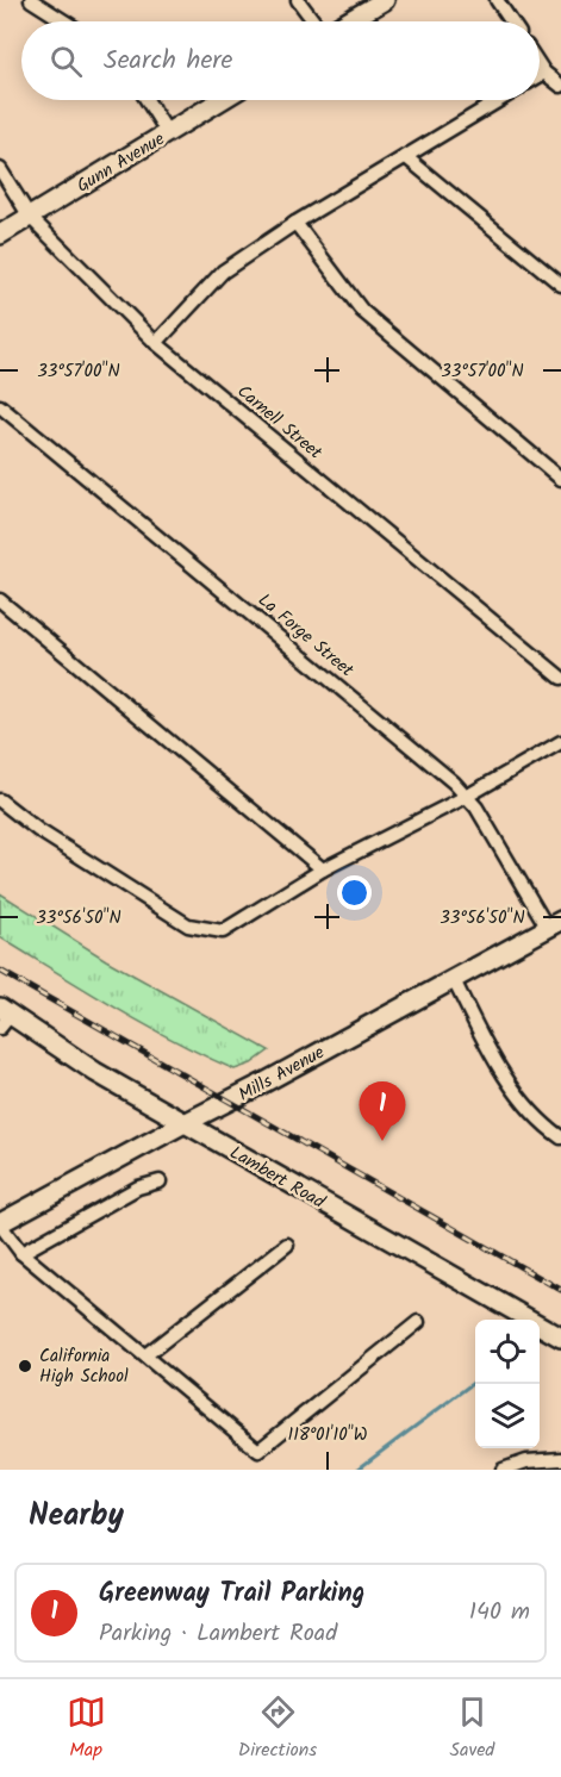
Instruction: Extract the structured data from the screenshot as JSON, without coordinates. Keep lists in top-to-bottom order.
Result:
{
  "streets": {
    "main road": ["Gunn Avenue", "Mills Avenue", "Lambert Road"],
    "street": ["Carnell Street", "La Forge Street"]
  },
  "crossings": [
    ["Gunn Avenue", "Carnell Street"],
    ["La Forge Street", "Mills Avenue"],
    ["Mills Avenue", "Lambert Road"]
  ],
  "places": ["California High School"],
  "page": {
    "search": "Search here",
    "pins": "1",
    "heading": "Nearby",
    "list": [
      {
        "mark": "1",
        "name": "Greenway Trail Parking",
        "note": "Parking · Lambert Road",
        "value": "140 m"
      }
    ],
    "nav": ["Map", "Directions", "Saved"]
  },
  "coordinates": ["33°57'00\"N", "33°56'50\"N", "118°01'10\"W"]
}
